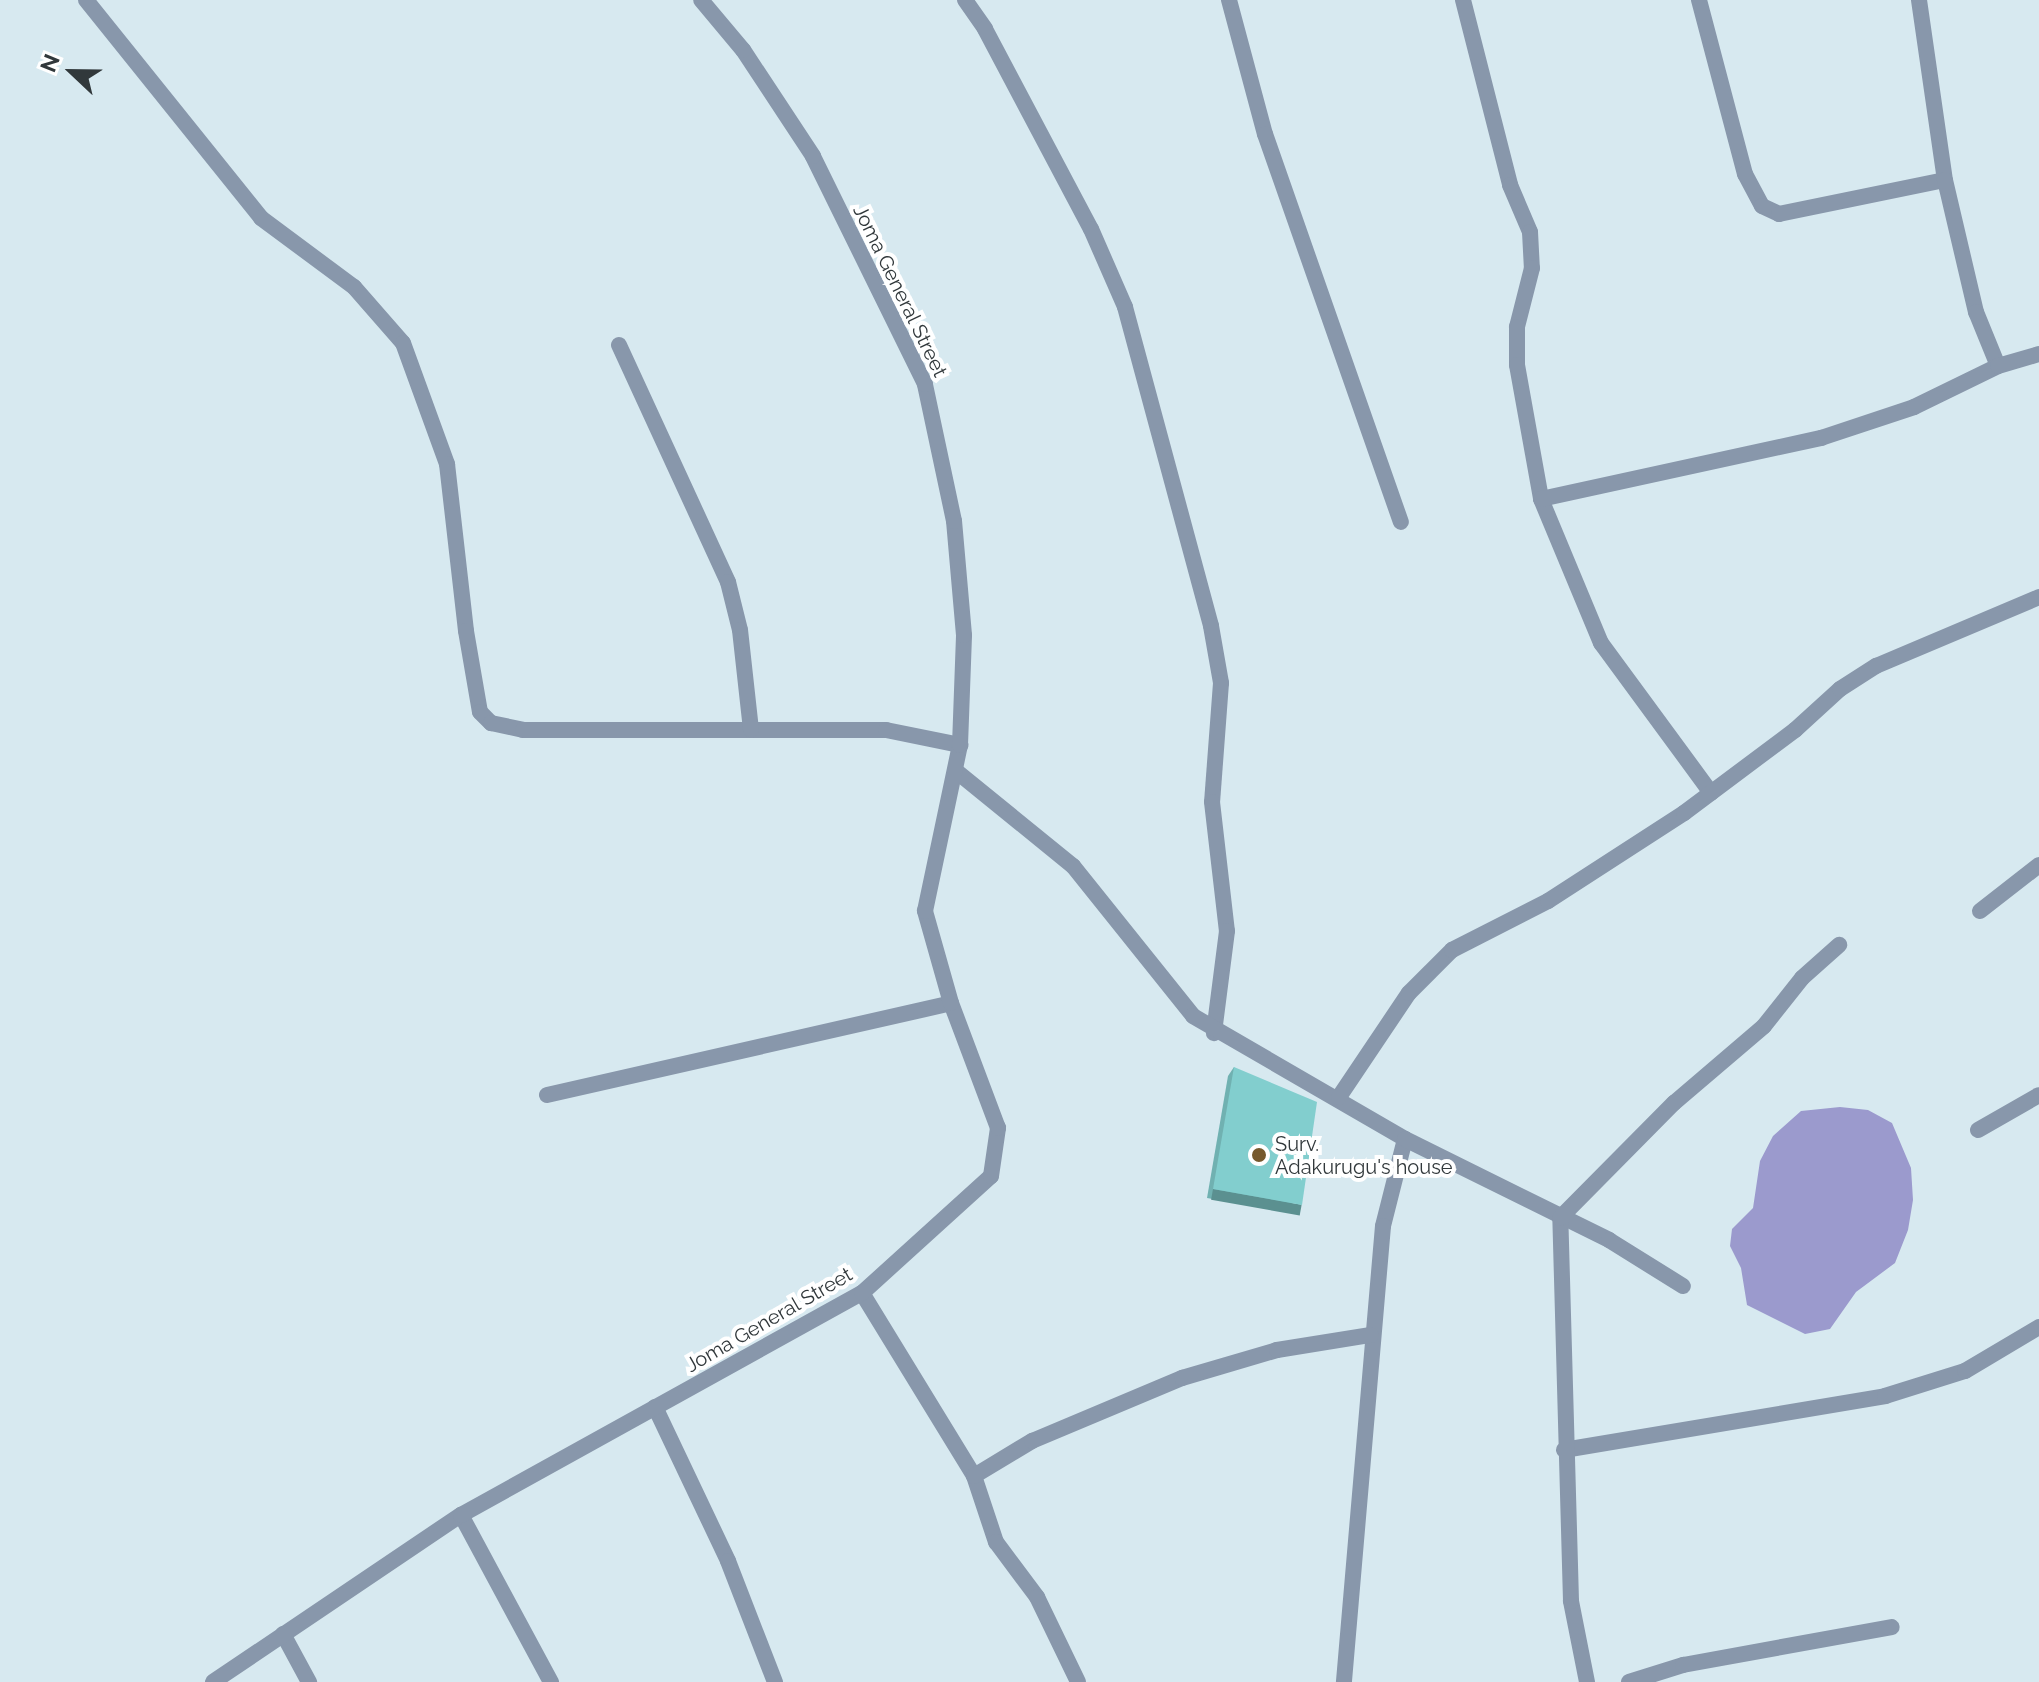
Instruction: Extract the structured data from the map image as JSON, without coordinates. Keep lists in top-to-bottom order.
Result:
{
  "streets": {
    "street": ["Joma General Street"]
  },
  "places": ["Surv. Adakurugu's house"],
  "north": "left"
}
